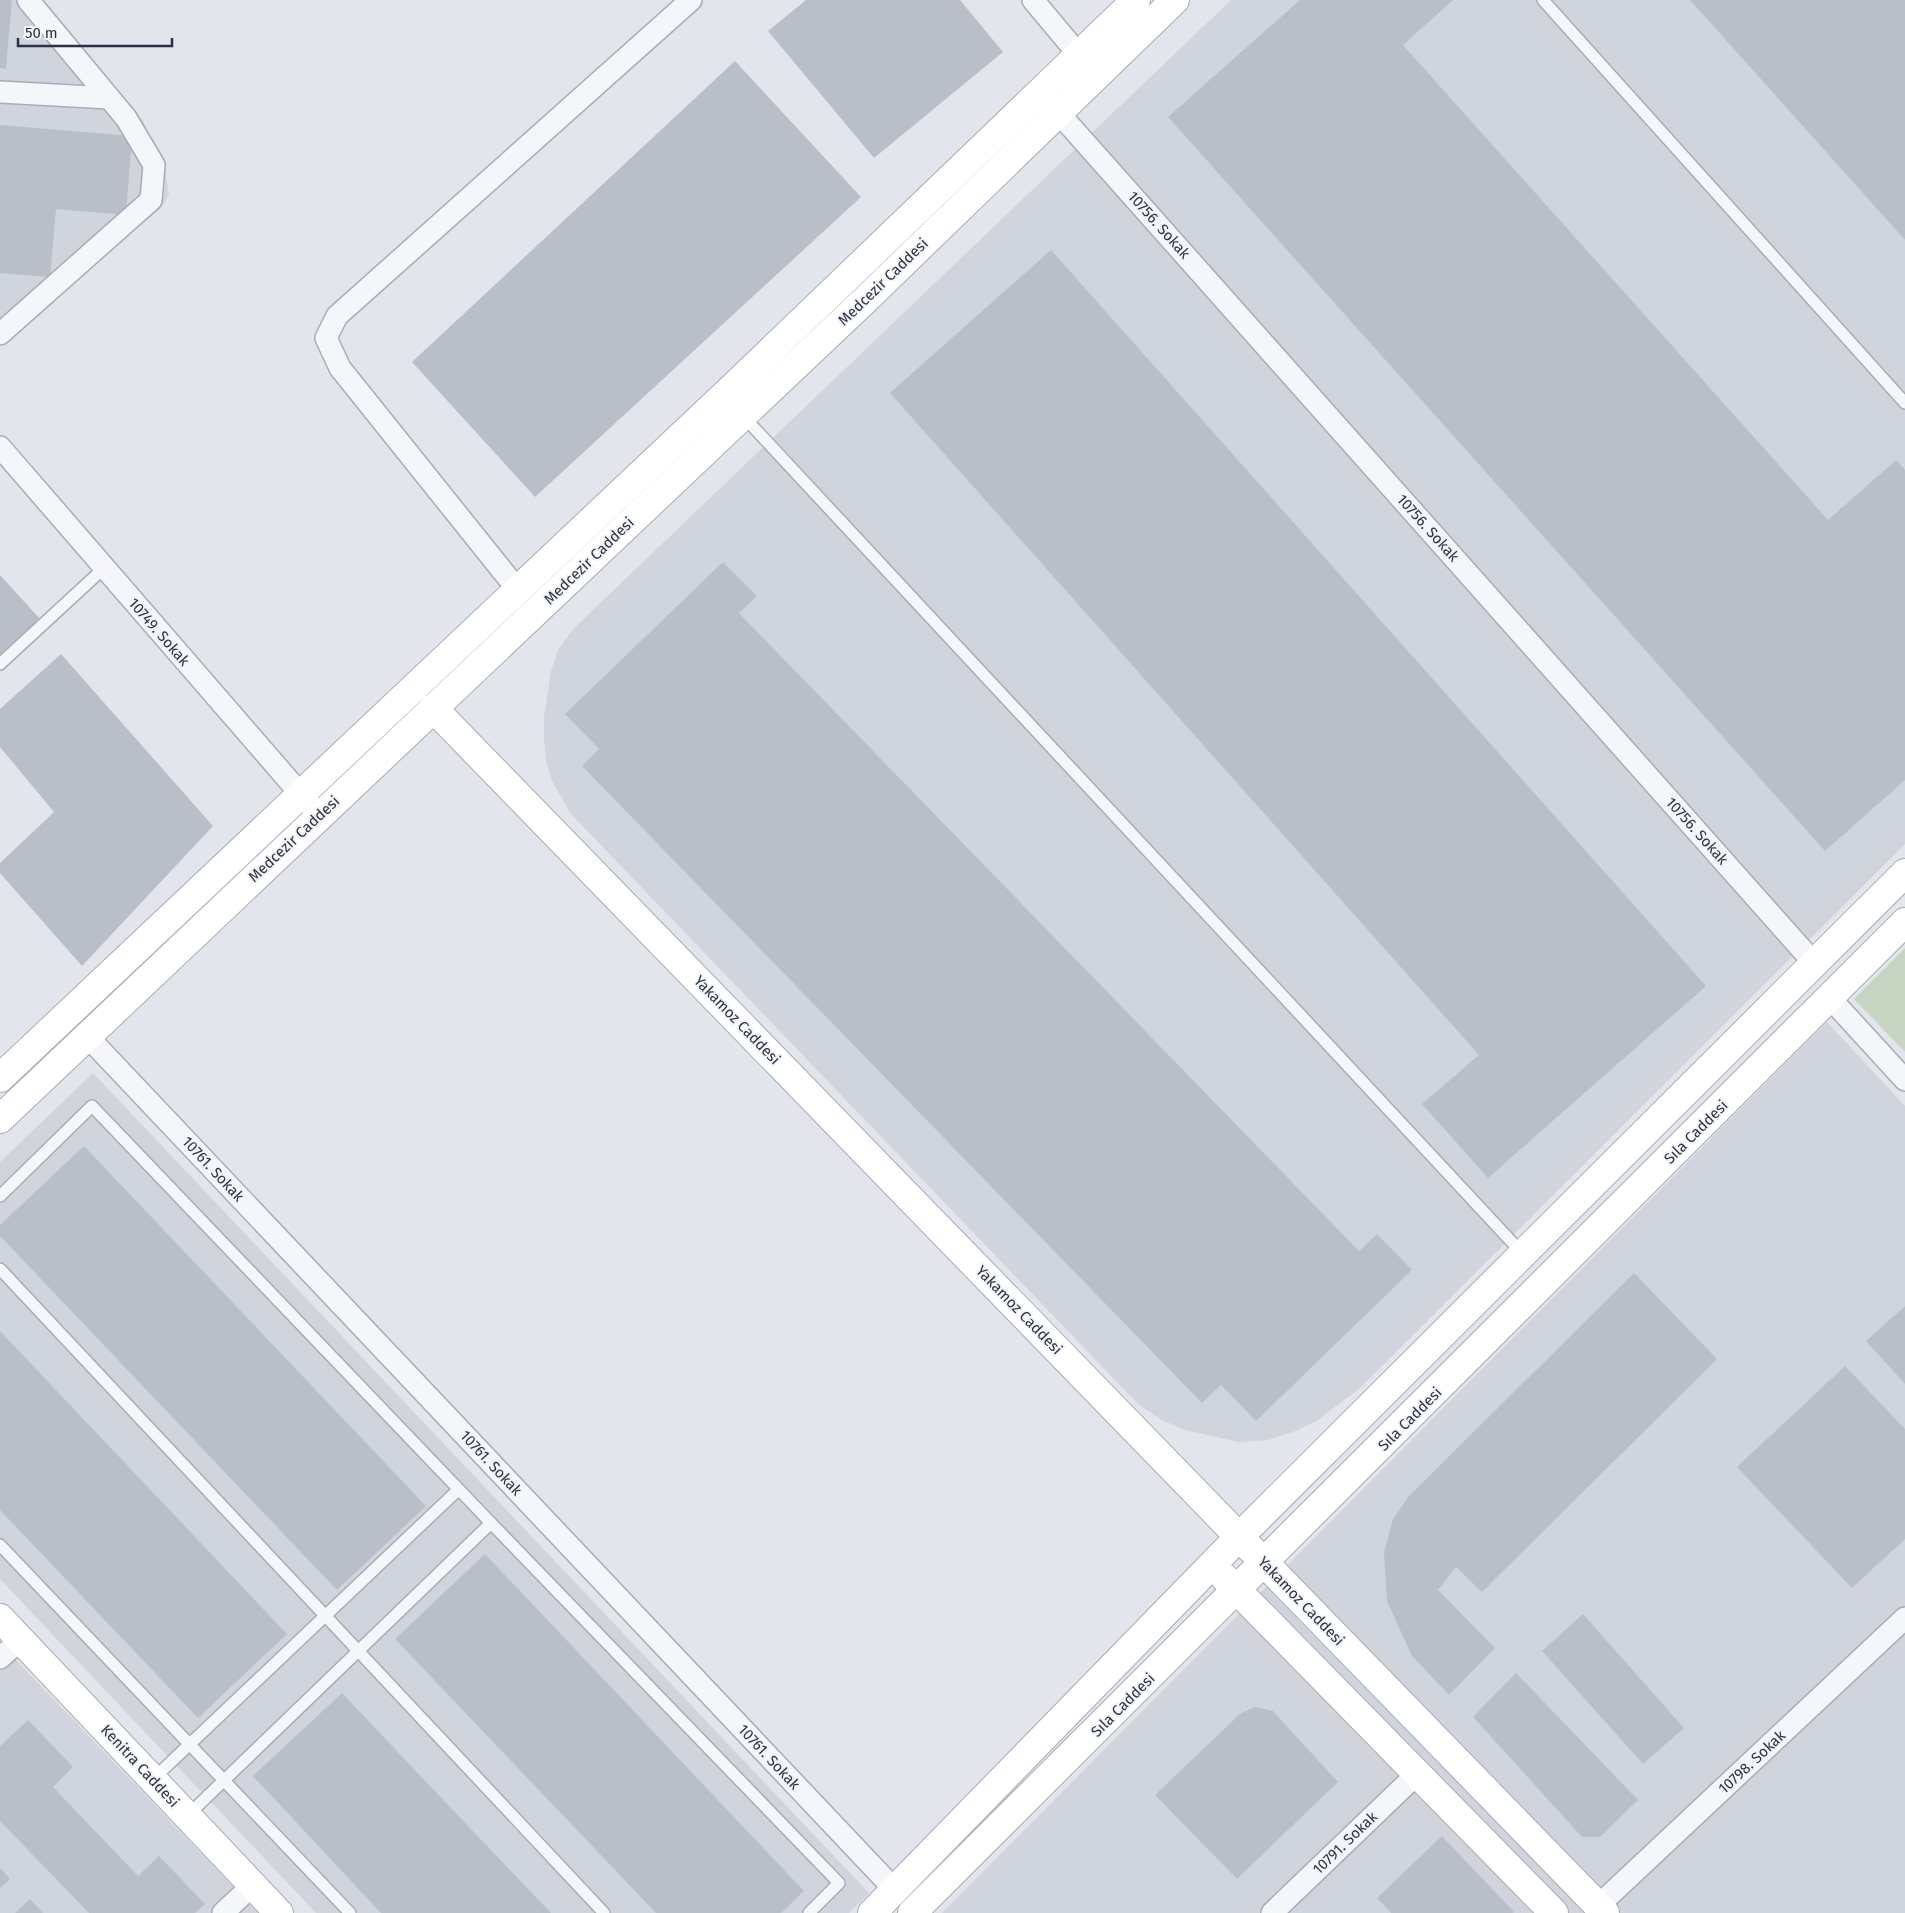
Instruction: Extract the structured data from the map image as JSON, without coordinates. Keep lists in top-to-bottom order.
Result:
{
  "streets": {
    "street": [
      "10756. Sokak",
      "Medcezir Caddesi",
      "10749. Sokak",
      "Yakamoz Caddesi",
      "Sıla Caddesi",
      "10761. Sokak",
      "10798. Sokak",
      "Kenitra Caddesi",
      "10791. Sokak"
    ]
  },
  "crossings": [
    ["10756. Sokak", "Medcezir Caddesi"],
    ["Medcezir Caddesi", "10749. Sokak"],
    ["Medcezir Caddesi", "Yakamoz Caddesi"],
    ["Medcezir Caddesi", "10761. Sokak"],
    ["Yakamoz Caddesi", "Sıla Caddesi"],
    ["Yakamoz Caddesi", "10798. Sokak"]
  ],
  "scale_bar": "50 m"
}
